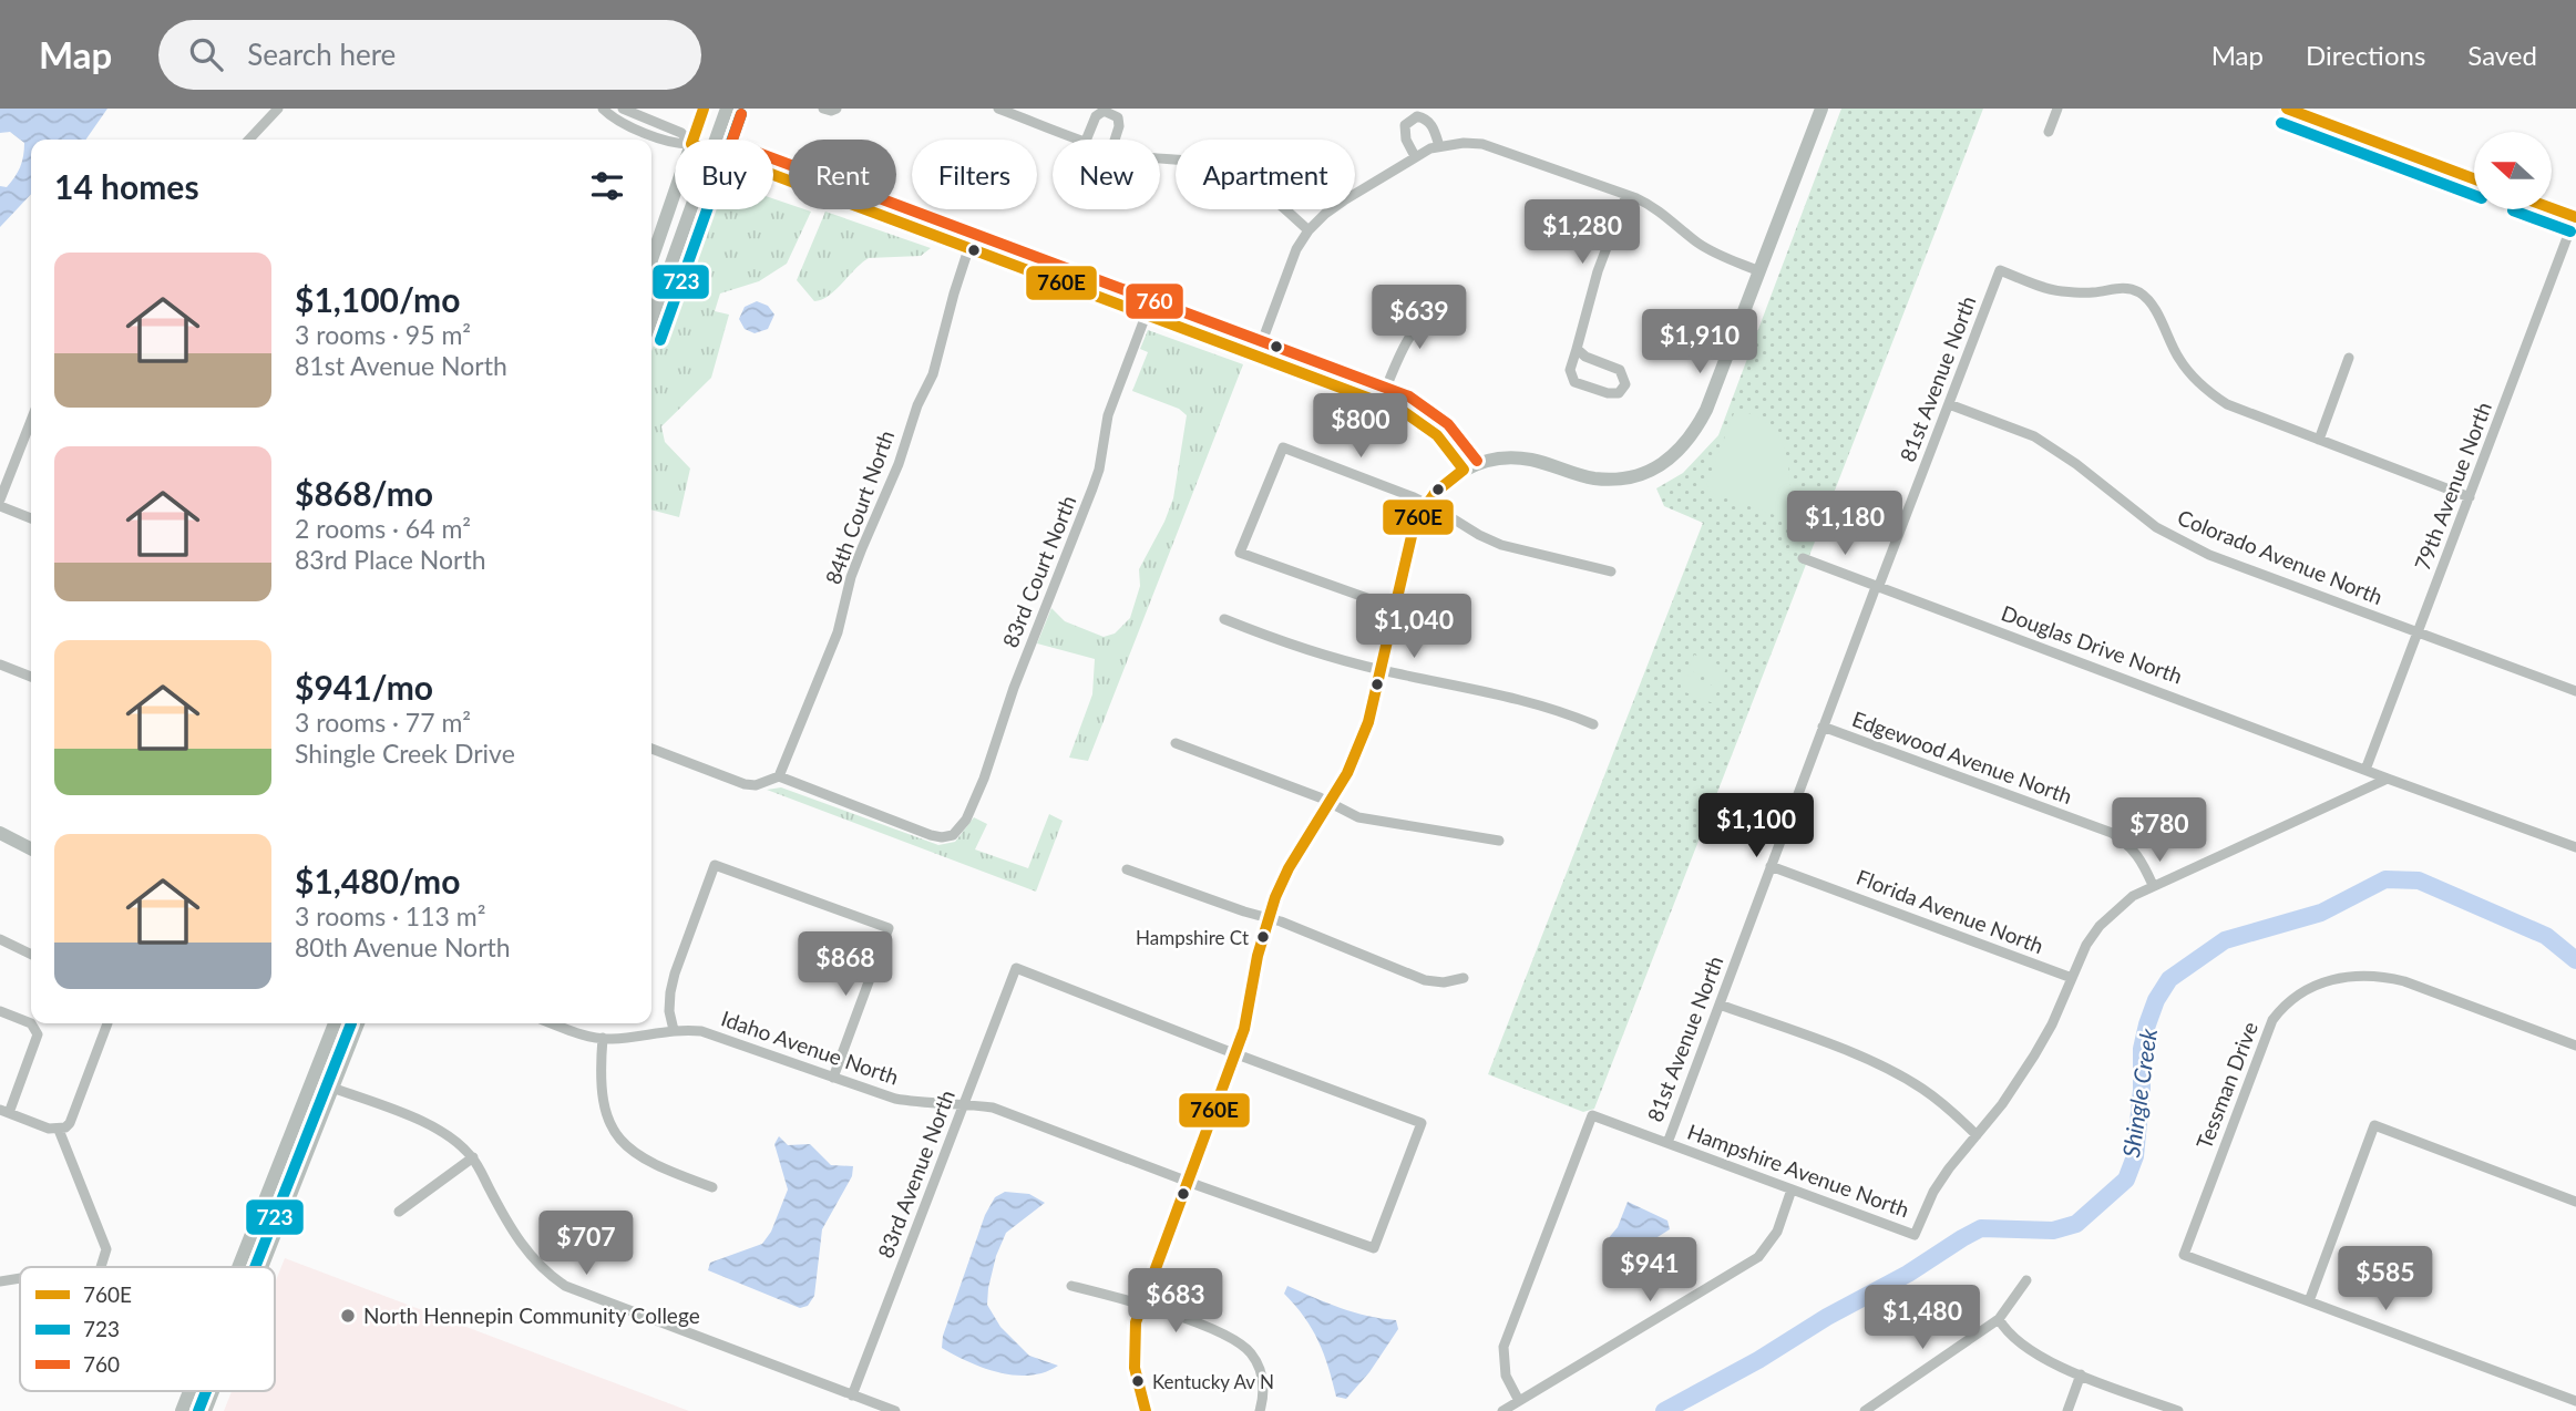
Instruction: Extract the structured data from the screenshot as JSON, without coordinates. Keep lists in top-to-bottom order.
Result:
{
  "streets": {
    "street": [
      "81st Avenue North",
      "79th Avenue North",
      "84th Court North",
      "Colorado Avenue North",
      "83rd Court North",
      "Douglas Drive North",
      "Edgewood Avenue North",
      "Florida Avenue North",
      "Idaho Avenue North",
      "Tessman Drive",
      "Hampshire Avenue North",
      "83rd Avenue North"
    ]
  },
  "crossings": [
    ["81st Avenue North", "Colorado Avenue North"],
    ["81st Avenue North", "Douglas Drive North"],
    ["81st Avenue North", "Edgewood Avenue North"],
    ["81st Avenue North", "Florida Avenue North"],
    ["81st Avenue North", "Hampshire Avenue North"],
    ["79th Avenue North", "Colorado Avenue North"],
    ["79th Avenue North", "Douglas Drive North"],
    ["84th Court North", "83rd Court North"],
    ["Idaho Avenue North", "83rd Avenue North"]
  ],
  "water": ["Shingle Creek"],
  "places": ["Hampshire Ct", "North Hennepin Community College", "Kentucky Av N"],
  "lines": ["transit line 760E", "transit line 723", "transit line 760"],
  "legend": ["760E", "723", "760"],
  "north": "left",
  "page": {
    "header": "Map",
    "search": "Search here",
    "nav": ["Map", "Directions", "Saved"],
    "chip": [
      "Buy",
      "Rent",
      "Filters",
      "New",
      "Apartment"
    ],
    "heading": "14 homes",
    "price": [
      "$1,280",
      "$639",
      "$1,910",
      "$800",
      "$1,180",
      "$1,040",
      "$1,100",
      "$780",
      "$868",
      "$707",
      "$941",
      "$585",
      "$683",
      "$1,480"
    ],
    "list": [
      {
        "name": "$1,100/mo",
        "note": "3 rooms · 95 m² · 81st Avenue North"
      },
      {
        "name": "$868/mo",
        "note": "2 rooms · 64 m² · 83rd Place North"
      },
      {
        "name": "$941/mo",
        "note": "3 rooms · 77 m² · Shingle Creek Drive"
      },
      {
        "name": "$1,480/mo",
        "note": "3 rooms · 113 m² · 80th Avenue North"
      }
    ]
  }
}
